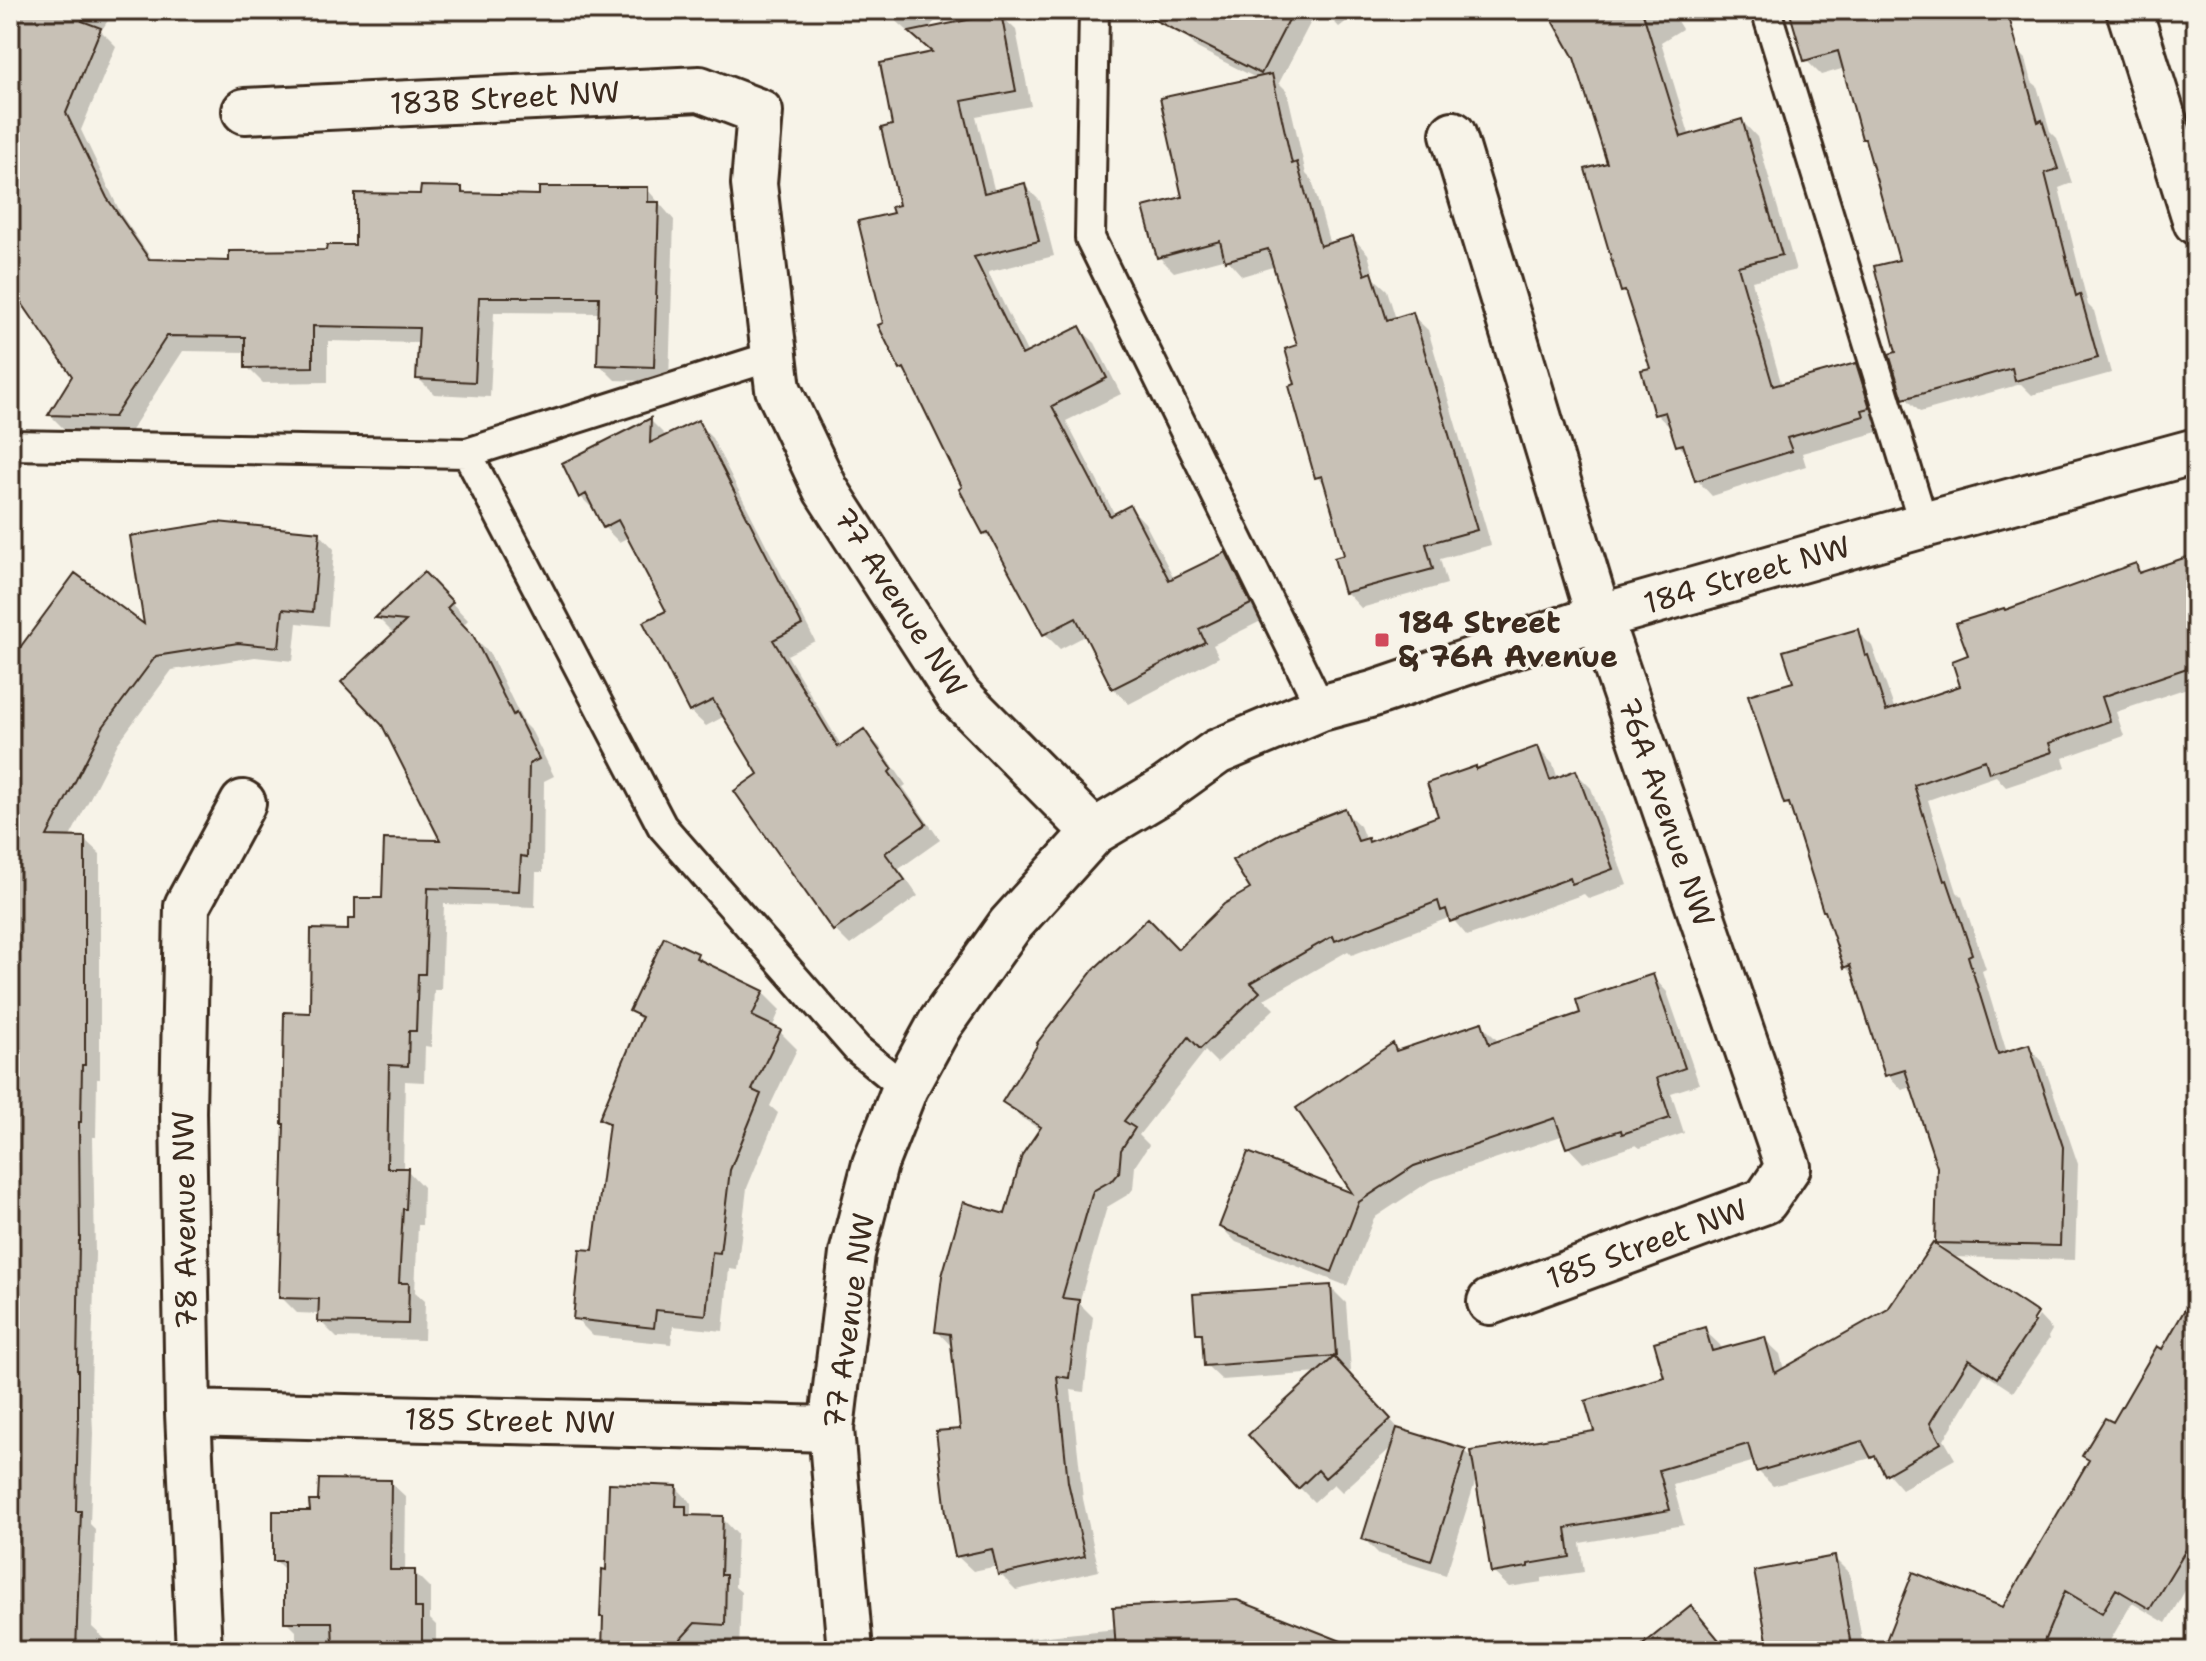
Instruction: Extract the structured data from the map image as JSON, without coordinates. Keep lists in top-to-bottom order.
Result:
{
  "streets": {
    "street": [
      "183B Street NW",
      "184 Street NW",
      "77 Avenue NW",
      "76A Avenue NW",
      "78 Avenue NW",
      "185 Street NW"
    ]
  },
  "crossings": [
    ["183B Street NW", "77 Avenue NW"],
    ["184 Street NW", "77 Avenue NW"],
    ["184 Street NW", "76A Avenue NW"],
    ["77 Avenue NW", "185 Street NW"],
    ["76A Avenue NW", "185 Street NW"],
    ["78 Avenue NW", "185 Street NW"]
  ],
  "places": {
    "transit": ["184 Street & 76A Avenue"]
  }
}
